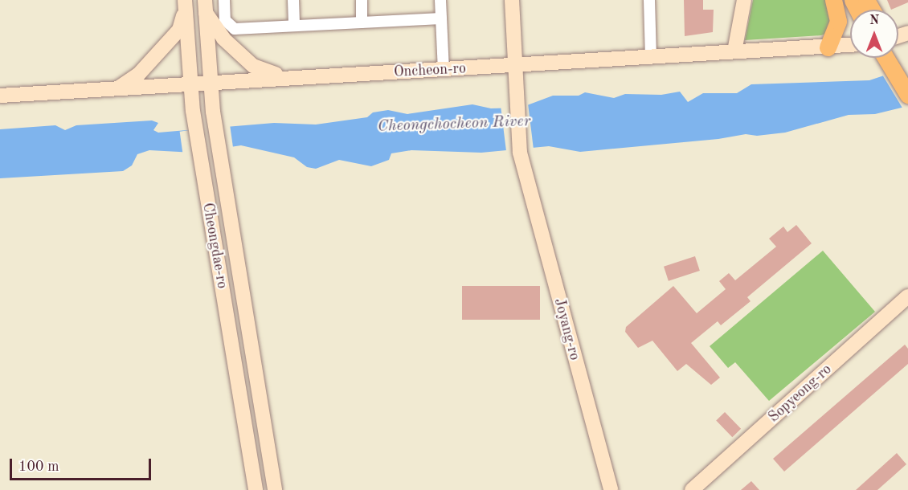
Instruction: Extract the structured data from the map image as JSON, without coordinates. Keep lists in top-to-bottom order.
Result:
{
  "streets": {
    "street": [
      "Oncheon-ro",
      "Cheongdae-ro",
      "Joyang-ro",
      "Sopyeong-ro"
    ]
  },
  "crossings": [
    ["Oncheon-ro", "Cheongdae-ro"],
    ["Oncheon-ro", "Joyang-ro"]
  ],
  "water": ["Cheongchocheon River"],
  "scale_bar": "100 m",
  "north": "top"
}
